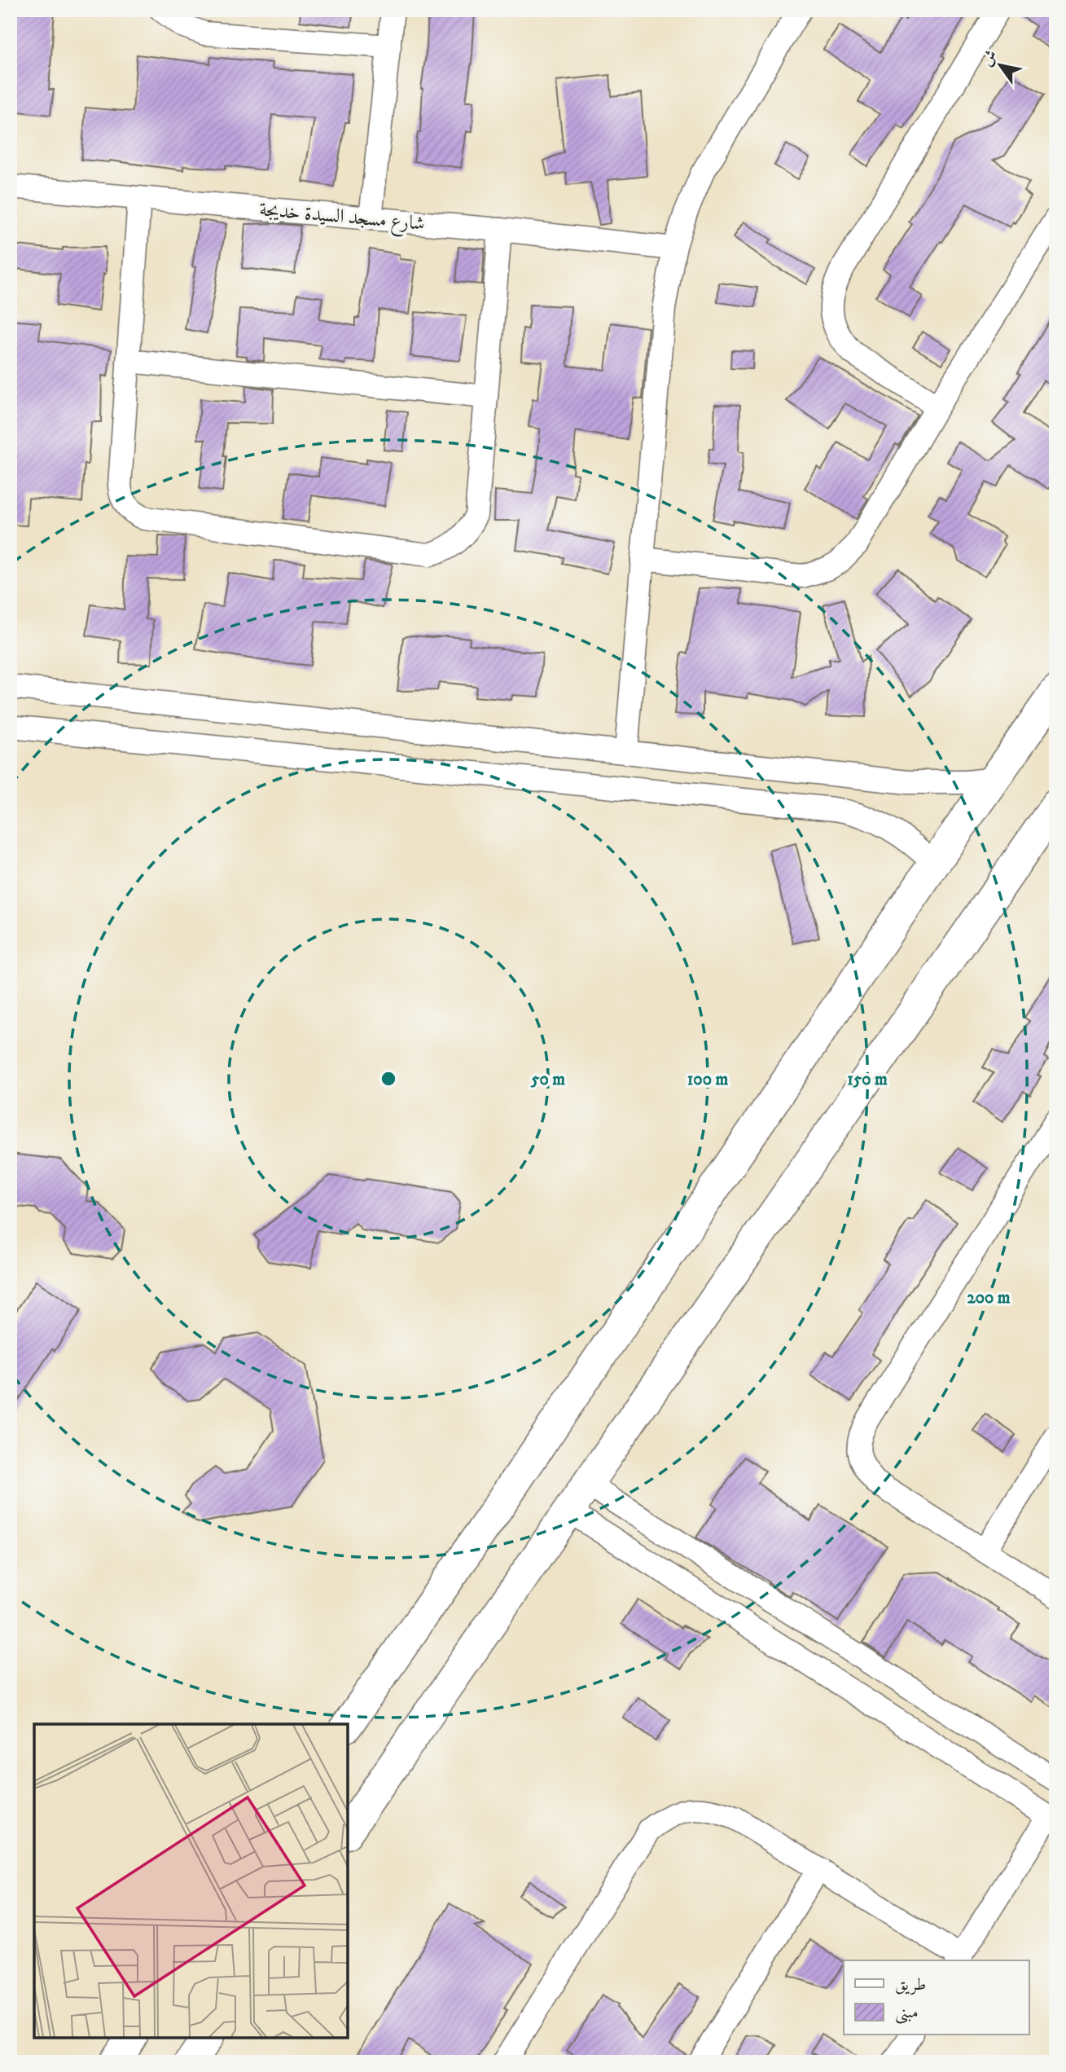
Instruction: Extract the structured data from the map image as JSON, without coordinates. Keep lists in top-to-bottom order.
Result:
{
  "streets": {
    "street": ["شارع مسجد السيدة خديجة"]
  },
  "legend": ["طريق", "مبنى"],
  "north": "top left",
  "rings": [
    "50 m",
    "100 m",
    "150 m",
    "200 m"
  ]
}
